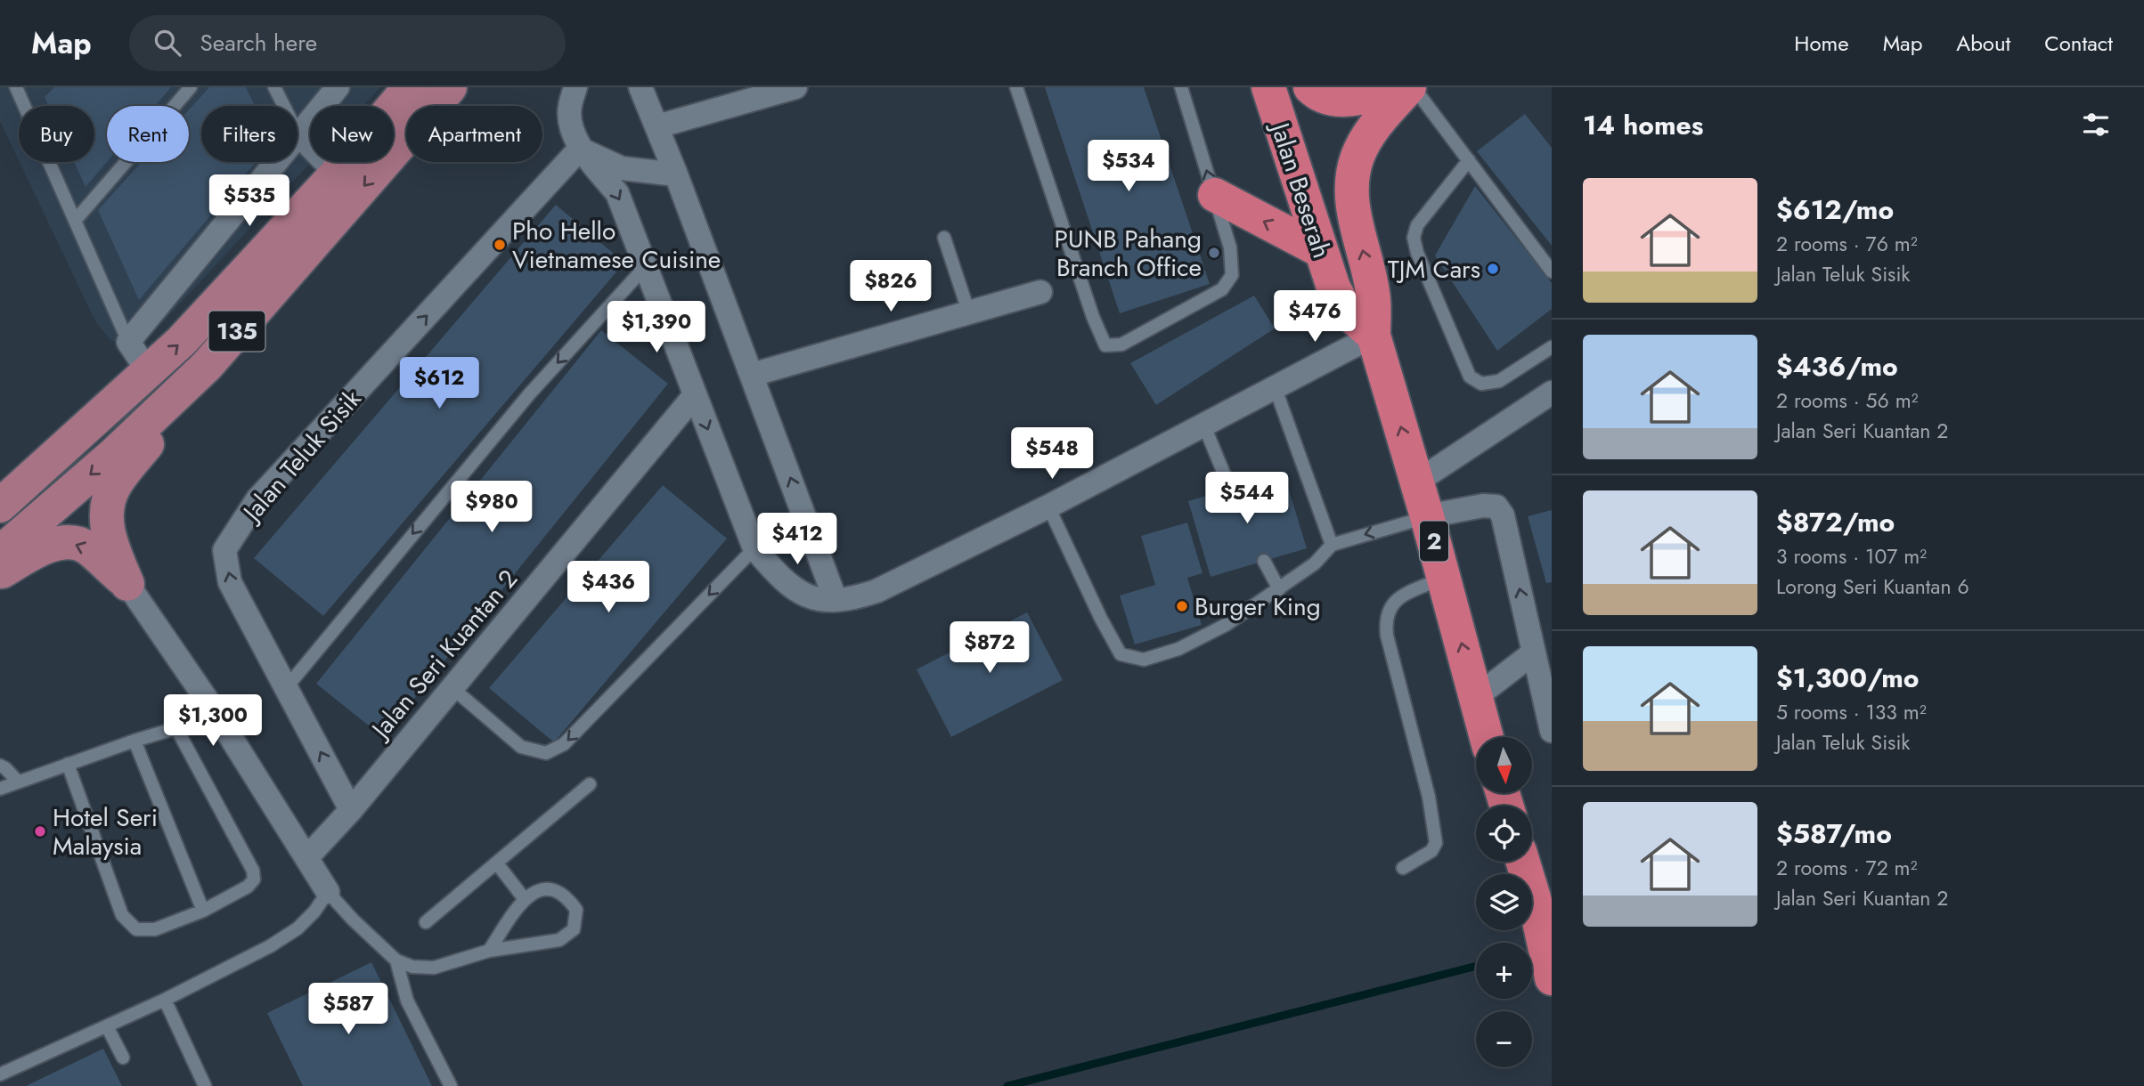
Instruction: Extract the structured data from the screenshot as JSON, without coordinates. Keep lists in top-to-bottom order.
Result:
{
  "streets": {
    "highway": ["Jalan Beserah", "2"],
    "main road": ["135"],
    "street": ["Jalan Teluk Sisik", "Jalan Seri Kuantan 2"]
  },
  "crossings": [
    ["Jalan Beserah", "2"],
    ["Jalan Teluk Sisik", "Jalan Seri Kuantan 2"]
  ],
  "one_way": ["Jalan Teluk Sisik"],
  "places": [
    "Pho Hello Vietnamese Cuisine",
    "PUNB Pahang Branch Office",
    "TJM Cars",
    "Burger King",
    "Hotel Seri Malaysia"
  ],
  "north": "bottom",
  "page": {
    "header": "Map",
    "search": "Search here",
    "nav": [
      "Home",
      "Map",
      "About",
      "Contact"
    ],
    "heading": "14 homes",
    "chip": [
      "Buy",
      "Rent",
      "Filters",
      "New",
      "Apartment"
    ],
    "price": [
      "$534",
      "$535",
      "$826",
      "$476",
      "$1,390",
      "$612",
      "$548",
      "$544",
      "$980",
      "$412",
      "$436",
      "$872",
      "$1,300",
      "$587"
    ],
    "list": [
      {
        "name": "$612/mo",
        "note": "2 rooms · 76 m² · Jalan Teluk Sisik"
      },
      {
        "name": "$436/mo",
        "note": "2 rooms · 56 m² · Jalan Seri Kuantan 2"
      },
      {
        "name": "$872/mo",
        "note": "3 rooms · 107 m² · Lorong Seri Kuantan 6"
      },
      {
        "name": "$1,300/mo",
        "note": "5 rooms · 133 m² · Jalan Teluk Sisik"
      },
      {
        "name": "$587/mo",
        "note": "2 rooms · 72 m² · Jalan Seri Kuantan 2"
      }
    ],
    "map_buttons": ["+", "−"]
  }
}
